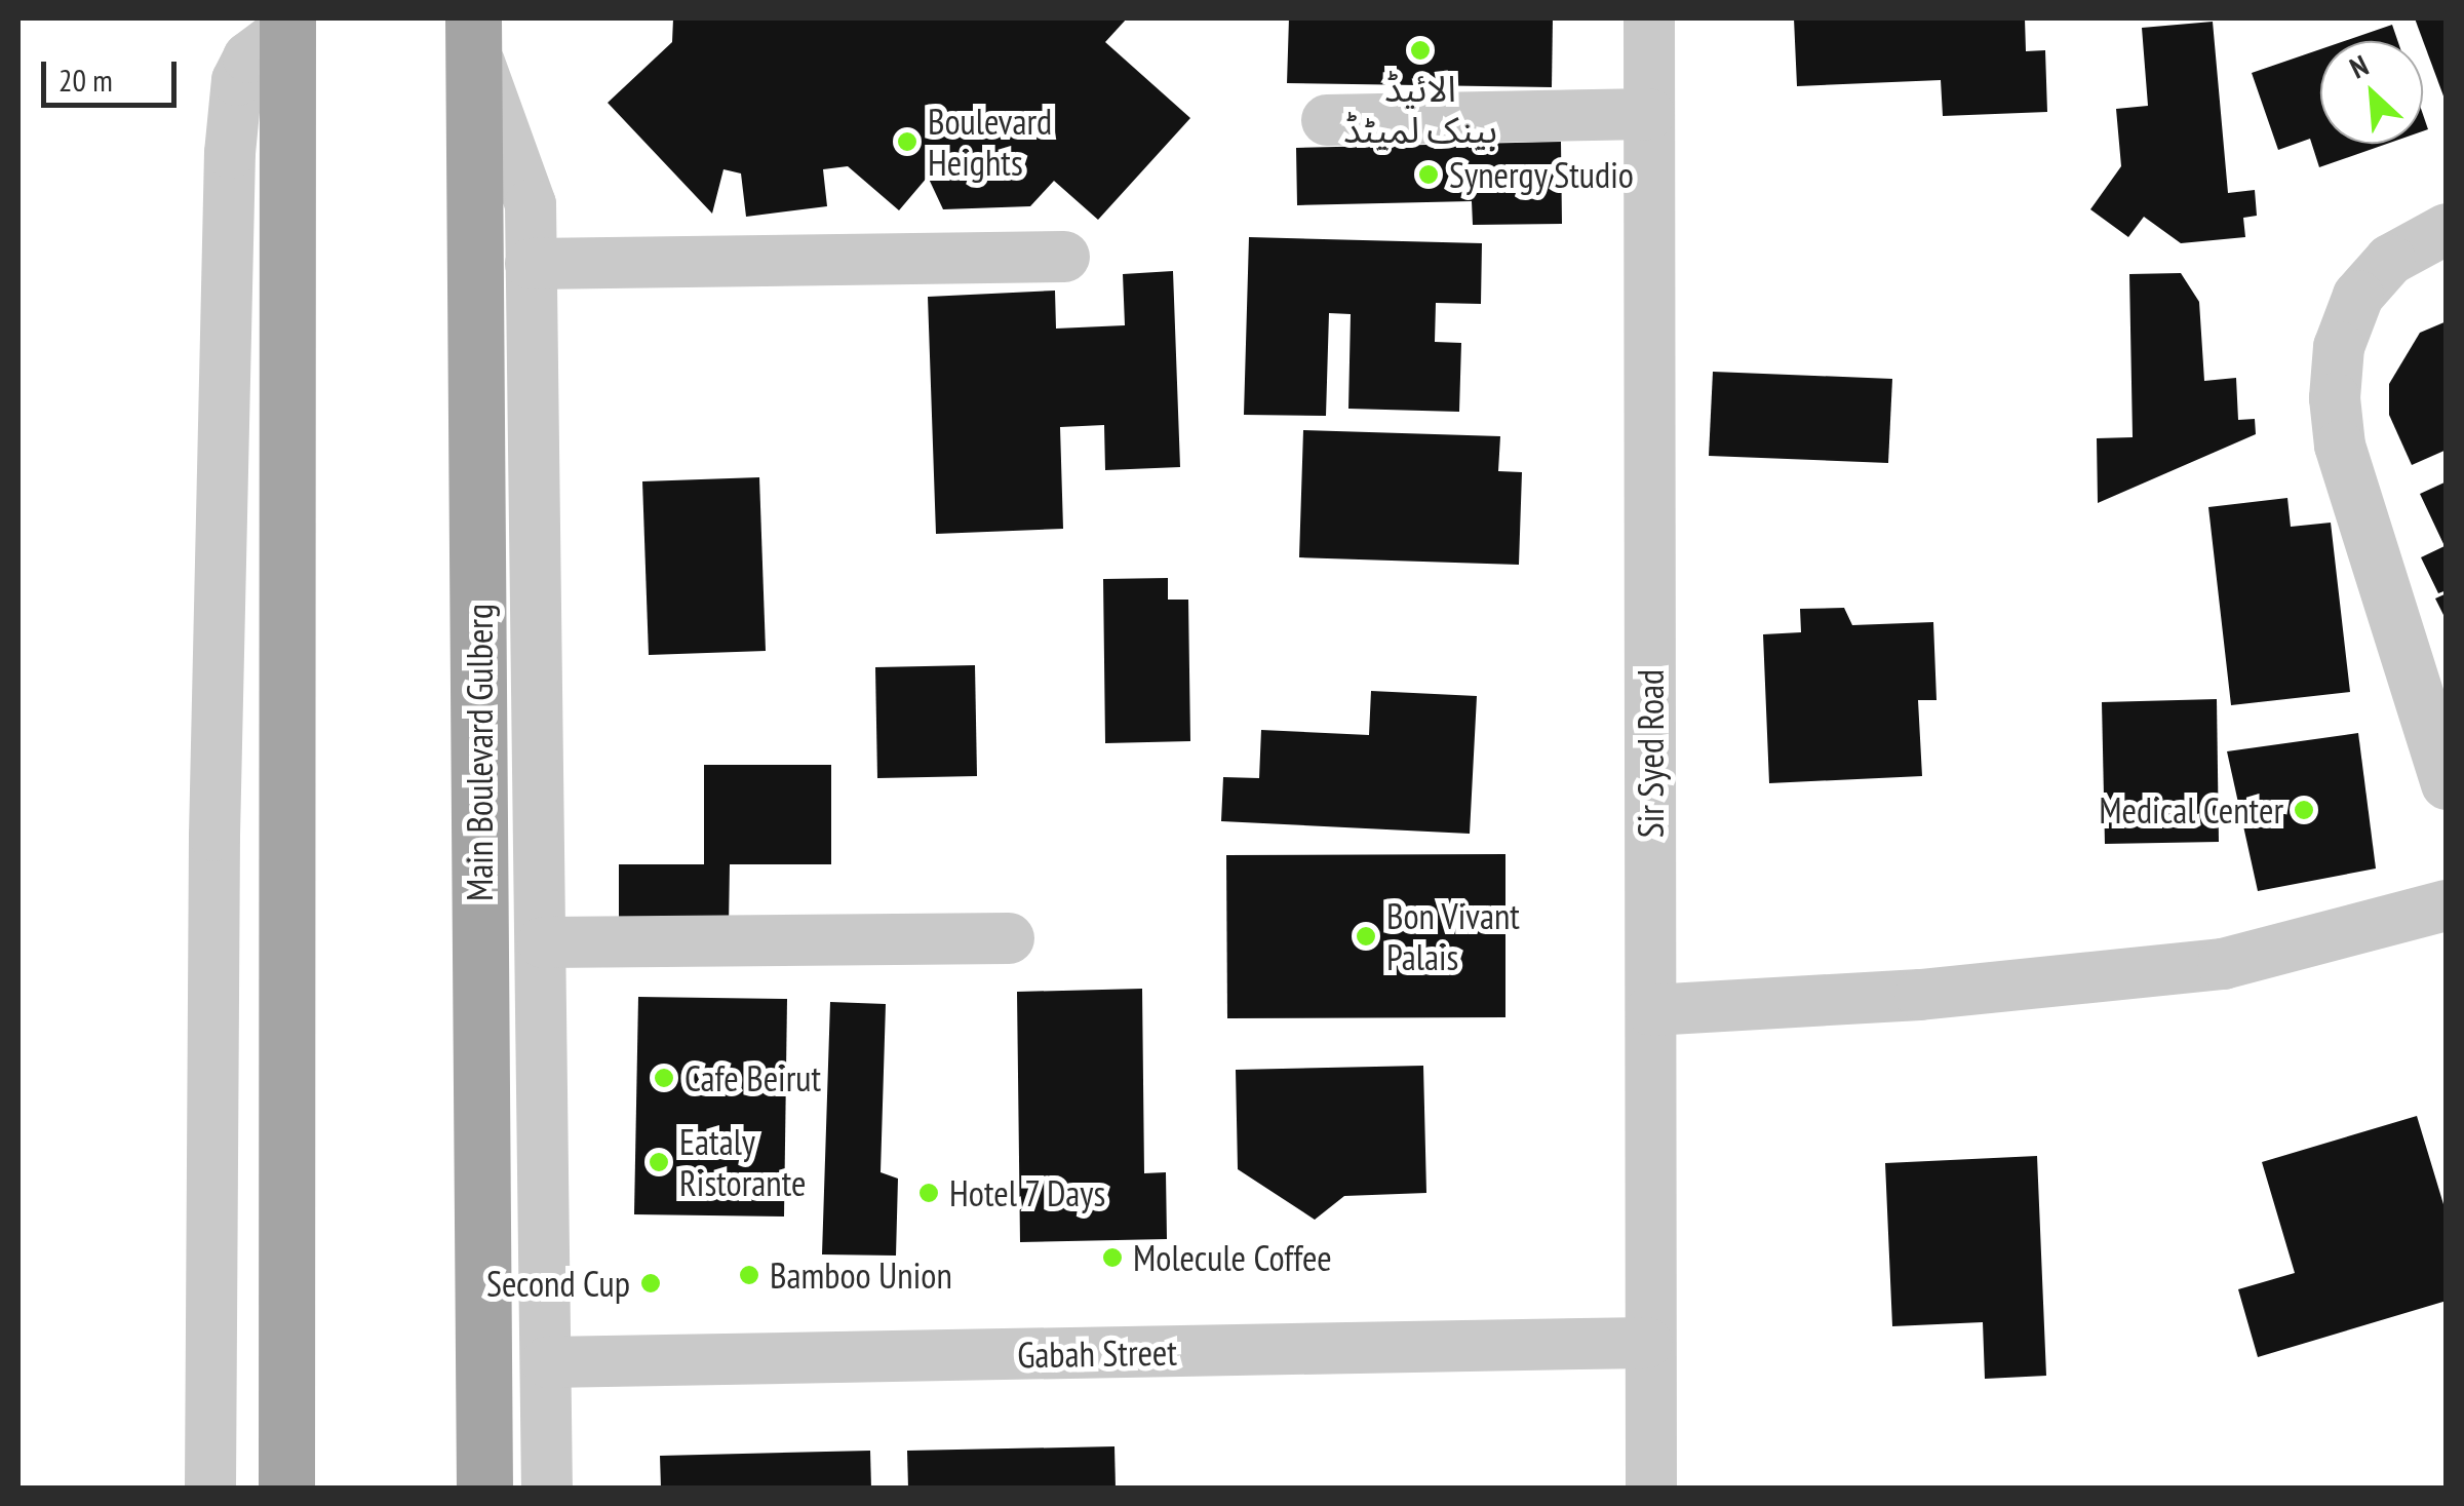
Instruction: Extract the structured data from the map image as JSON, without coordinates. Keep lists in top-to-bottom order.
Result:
{
  "streets": {
    "main road": ["Main Boulevard Gulberg"],
    "street": ["Sir Syed Road", "Gabah Street"]
  },
  "crossings": [
    ["Sir Syed Road", "Gabah Street"]
  ],
  "places": [
    "الائیڈ بینک لمیٹڈ",
    "Boulevard Heights",
    "Synergy Studio",
    "Medical Center",
    "Bon Vivant Palais",
    "Cafe Beirut",
    "Eataly Ristorante",
    "Hotel 7 Days",
    "Molecule Coffee",
    "Bamboo Union",
    "Second Cup"
  ],
  "scale_bar": "20 m",
  "north": "top left"
}
